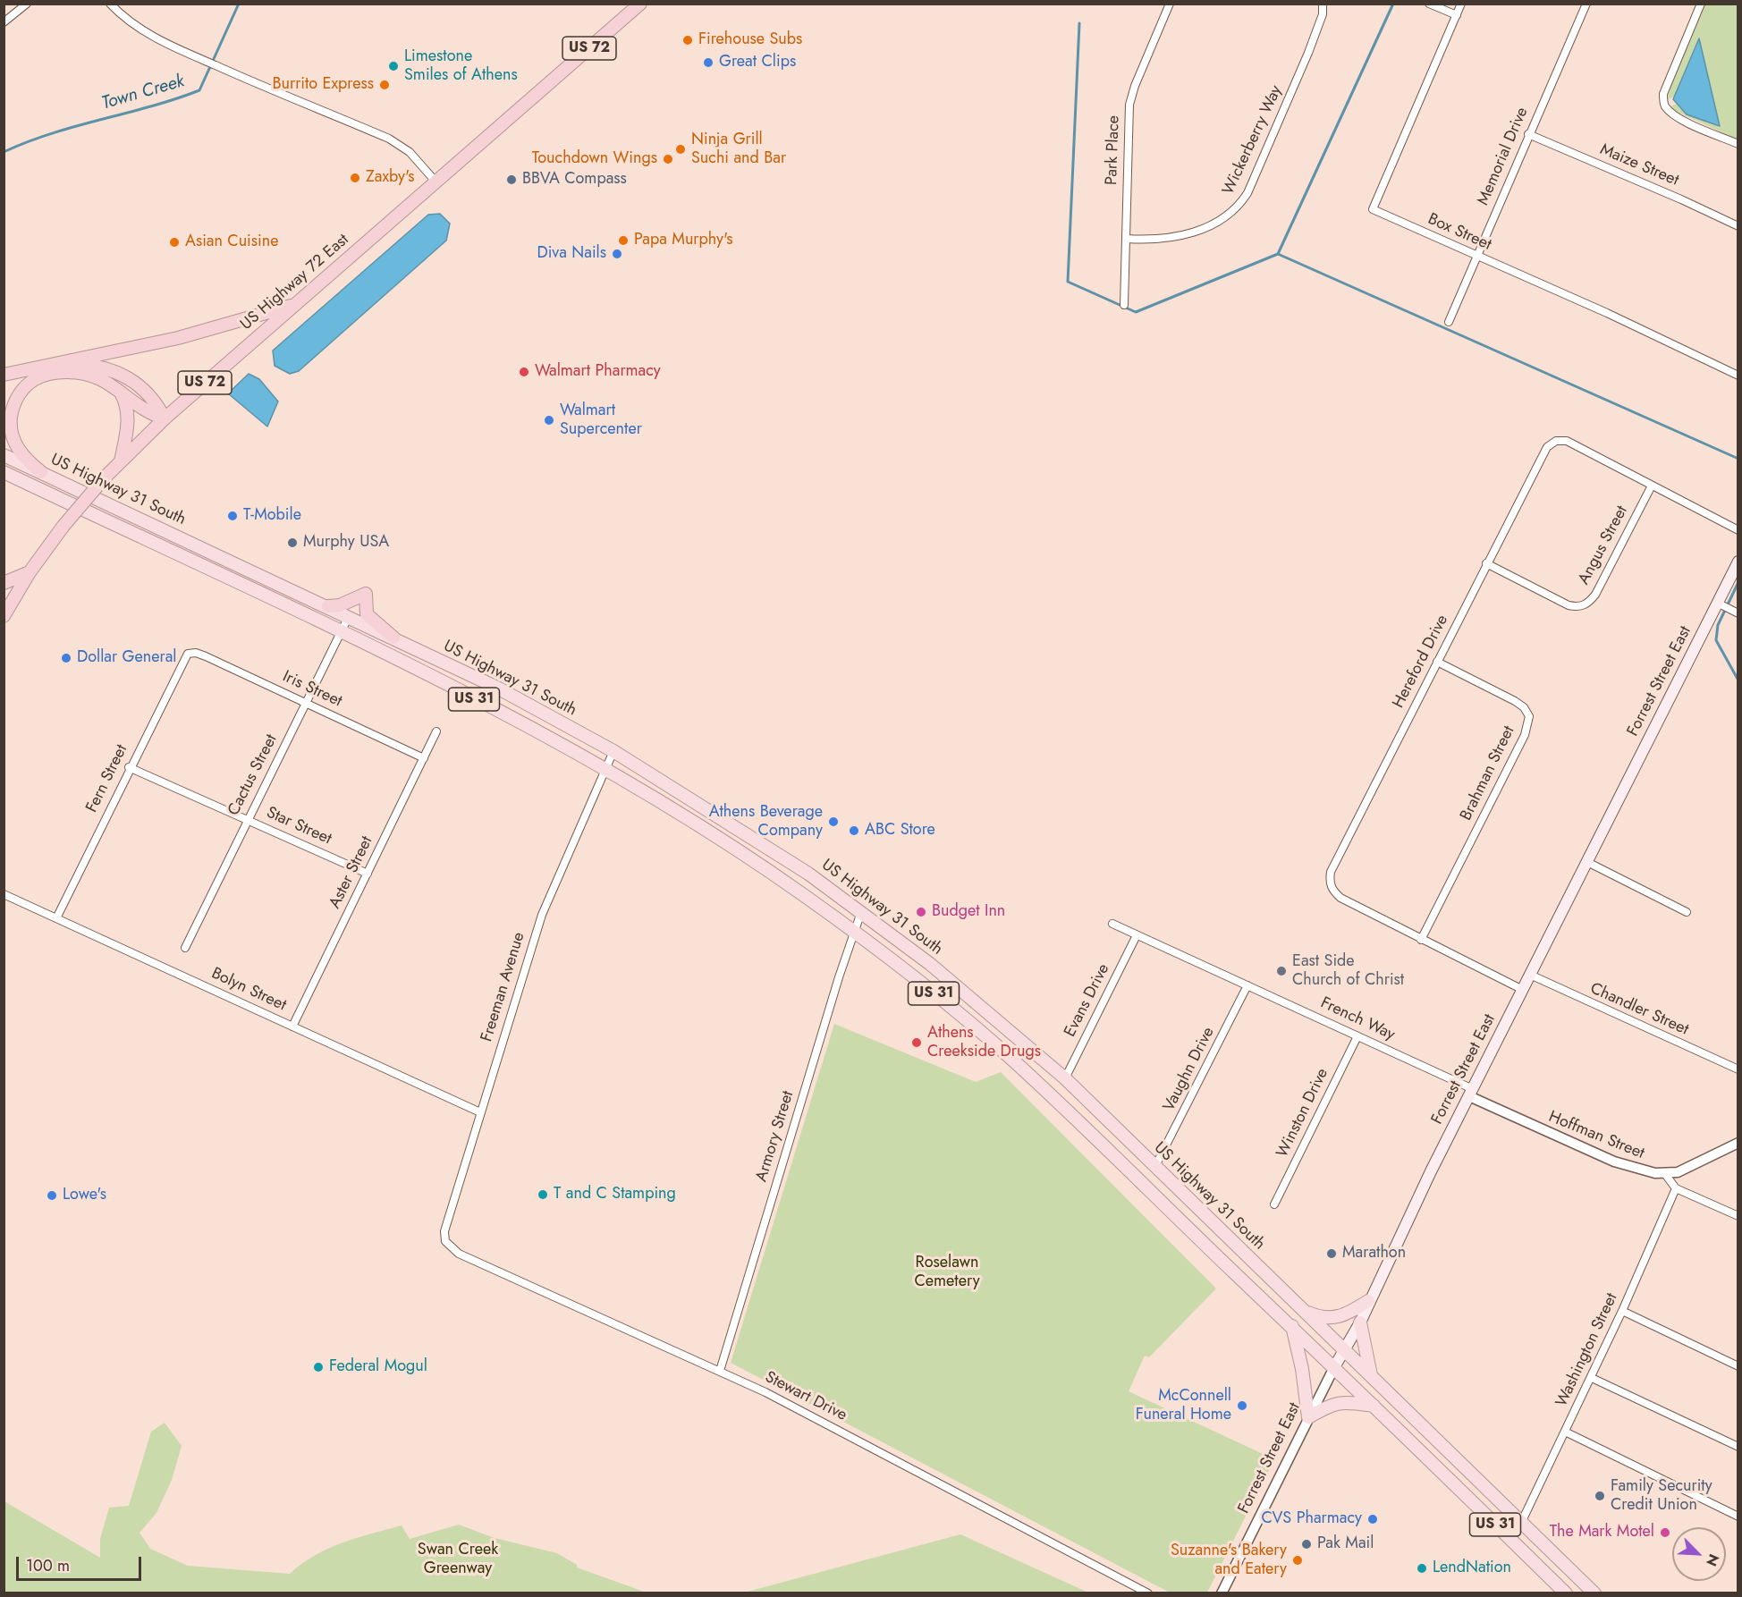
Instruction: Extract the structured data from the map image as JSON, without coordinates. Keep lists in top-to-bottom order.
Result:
{
  "streets": {
    "highway": ["US 72", "US Highway 72 East"],
    "main road": ["US Highway 31 South", "Forrest Street East", "US 31"],
    "street": [
      "Wickerberry Way",
      "Park Place",
      "Memorial Drive",
      "Maize Street",
      "Box Street",
      "Angus Street",
      "Hereford Drive",
      "Iris Street",
      "Brahman Street",
      "Cactus Street",
      "Fern Street",
      "Star Street",
      "Aster Street",
      "Freeman Avenue",
      "Bolyn Street",
      "Evans Drive",
      "Chandler Street",
      "French Way",
      "Vaughn Drive",
      "Winston Drive",
      "Hoffman Street",
      "Armory Street",
      "Washington Street",
      "Stewart Drive"
    ]
  },
  "crossings": [
    ["Wickerberry Way", "Park Place"],
    ["Memorial Drive", "Maize Street"],
    ["Memorial Drive", "Box Street"],
    ["US Highway 31 South", "Forrest Street East"],
    ["US Highway 31 South", "Cactus Street"],
    ["US Highway 31 South", "Freeman Avenue"],
    ["US Highway 31 South", "Evans Drive"],
    ["US Highway 31 South", "Vaughn Drive"],
    ["US Highway 31 South", "Armory Street"],
    ["US Highway 31 South", "Washington Street"],
    ["Angus Street", "Hereford Drive"],
    ["Hereford Drive", "Forrest Street East"],
    ["Hereford Drive", "Brahman Street"],
    ["Forrest Street East", "Chandler Street"],
    ["Forrest Street East", "French Way"],
    ["Forrest Street East", "Hoffman Street"],
    ["Iris Street", "Cactus Street"],
    ["Iris Street", "Fern Street"],
    ["Iris Street", "Aster Street"],
    ["Cactus Street", "Star Street"],
    ["Fern Street", "Star Street"],
    ["Fern Street", "Bolyn Street"],
    ["Star Street", "Aster Street"],
    ["Aster Street", "Bolyn Street"],
    ["Freeman Avenue", "Bolyn Street"],
    ["Freeman Avenue", "Stewart Drive"],
    ["Evans Drive", "French Way"],
    ["French Way", "Vaughn Drive"],
    ["French Way", "Winston Drive"],
    ["French Way", "Hoffman Street"],
    ["Armory Street", "Stewart Drive"]
  ],
  "water": ["Town Creek"],
  "parks": ["Roselawn Cemetery", "Swan Creek Greenway"],
  "places": [
    "Firehouse Subs",
    "Great Clips",
    "Limestone Smiles of Athens",
    "Burrito Express",
    "Ninja Grill Suchi and Bar",
    "Touchdown Wings",
    "Zaxby's",
    "BBVA Compass",
    "Papa Murphy's",
    "Asian Cuisine",
    "Diva Nails",
    "Walmart Pharmacy",
    "Walmart Supercenter",
    "T-Mobile",
    "Murphy USA",
    "Dollar General",
    "Athens Beverage Company",
    "ABC Store",
    "Budget Inn",
    "East Side Church of Christ",
    "Athens Creekside Drugs",
    "T and C Stamping",
    "Lowe's",
    "Marathon",
    "Federal Mogul",
    "McConnell Funeral Home",
    "Family Security Credit Union",
    "CVS Pharmacy",
    "The Mark Motel",
    "Pak Mail",
    "Suzanne's Bakery and Eatery",
    "LendNation"
  ],
  "scale_bar": "100 m",
  "north": "bottom right"
}
